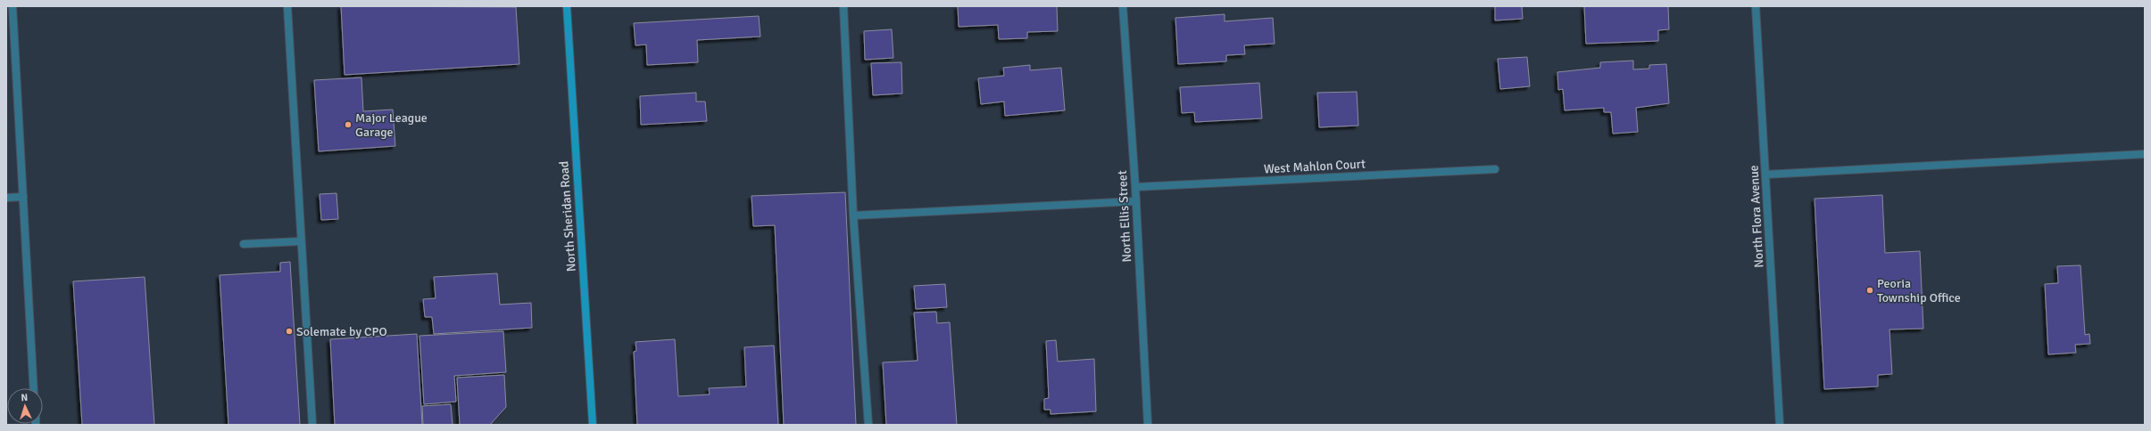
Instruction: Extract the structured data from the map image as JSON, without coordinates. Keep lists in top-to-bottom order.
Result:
{
  "streets": {
    "main road": ["North Sheridan Road"],
    "street": ["West Mahlon Court", "North Ellis Street", "North Flora Avenue"]
  },
  "crossings": [
    ["West Mahlon Court", "North Ellis Street"]
  ],
  "places": ["Major League Garage", "Peoria Township Office", "Solemate by CPO"],
  "north": "top"
}
